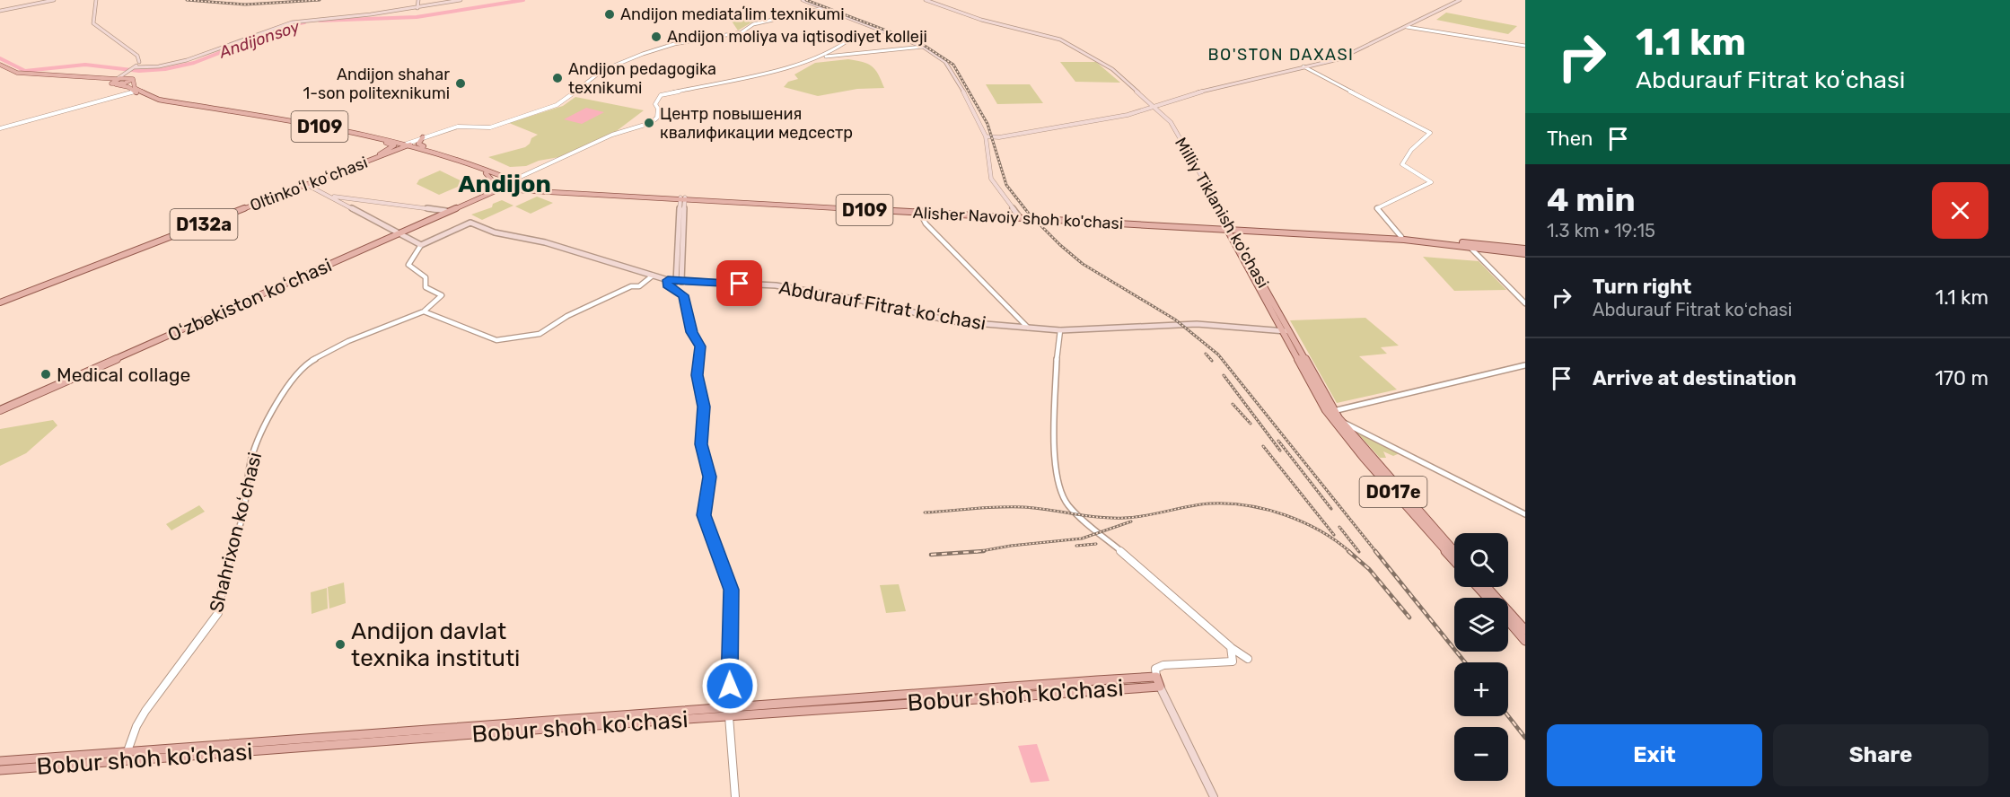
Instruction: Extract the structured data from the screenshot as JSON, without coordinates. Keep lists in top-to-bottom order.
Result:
{
  "streets": {
    "main road": [
      "D109",
      "Oltinkoʻl koʻchasi",
      "Milliy Tiklanish ko'chasi",
      "Alisher Navoiy shoh ko'chasi",
      "D132a",
      "Oʻzbekiston koʻchasi",
      "Abdurauf Fitrat koʻchasi",
      "D017e",
      "Bobur shoh ko'chasi"
    ],
    "street": ["Shahrixon koʻchasi"]
  },
  "crossings": [
    ["D109", "Oltinkoʻl koʻchasi"],
    ["D109", "Alisher Navoiy shoh ko'chasi"],
    ["D109", "Oʻzbekiston koʻchasi"],
    ["Milliy Tiklanish ko'chasi", "Alisher Navoiy shoh ko'chasi"],
    ["Milliy Tiklanish ko'chasi", "Abdurauf Fitrat koʻchasi"],
    ["Milliy Tiklanish ko'chasi", "D017e"],
    ["Alisher Navoiy shoh ko'chasi", "Oʻzbekiston koʻchasi"],
    ["Abdurauf Fitrat koʻchasi", "Shahrixon koʻchasi"],
    ["Shahrixon koʻchasi", "Bobur shoh ko'chasi"]
  ],
  "districts": ["BO'STON DAXASI", "Andijon"],
  "water": ["Andijonsoy"],
  "places": [
    "Andijon mediataʼlim texnikumi",
    "Andijon moliya va iqtisodiyet kolleji",
    "Andijon pedagogika texnikumi",
    "Andijon shahar 1-son politexnikumi",
    "Центр повышения квалификации медсестр",
    "Medical collage",
    "Andijon davlat texnika instituti"
  ],
  "page": {
    "turn": ["1.1 km", "Abdurauf Fitrat koʻchasi"],
    "then": "Then",
    "heading": ["4 min", "1.3 km · 19:15"],
    "list": [
      {
        "name": "Turn right",
        "note": "Abdurauf Fitrat koʻchasi",
        "value": "1.1 km"
      },
      {
        "name": "Arrive at destination",
        "value": "170 m"
      }
    ],
    "map_buttons": ["+", "−"],
    "buttons": ["Exit", "Share"]
  }
}
